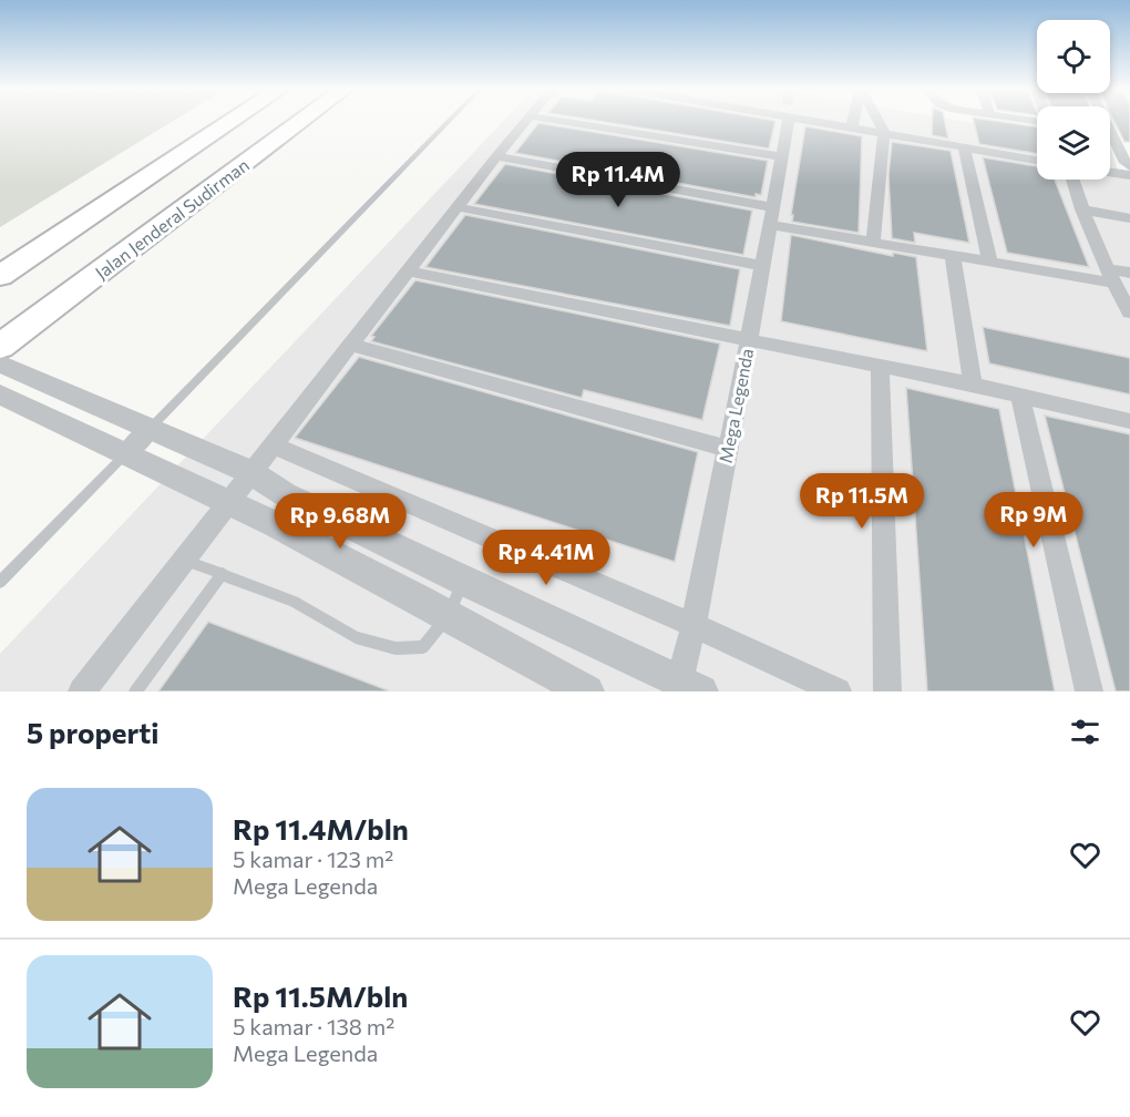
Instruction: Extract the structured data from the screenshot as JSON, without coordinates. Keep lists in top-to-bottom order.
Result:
{
  "streets": {
    "highway": ["Jalan Jenderal Sudirman"],
    "street": ["Mega Legenda"]
  },
  "page": {
    "price": [
      "Rp 11.4M",
      "Rp 11.5M",
      "Rp 9M",
      "Rp 9.68M",
      "Rp 4.41M"
    ],
    "heading": "5 properti",
    "list": [
      {
        "name": "Rp 11.4M/bln",
        "note": "5 kamar · 123 m² · Mega Legenda"
      },
      {
        "name": "Rp 11.5M/bln",
        "note": "5 kamar · 138 m² · Mega Legenda"
      }
    ]
  }
}
